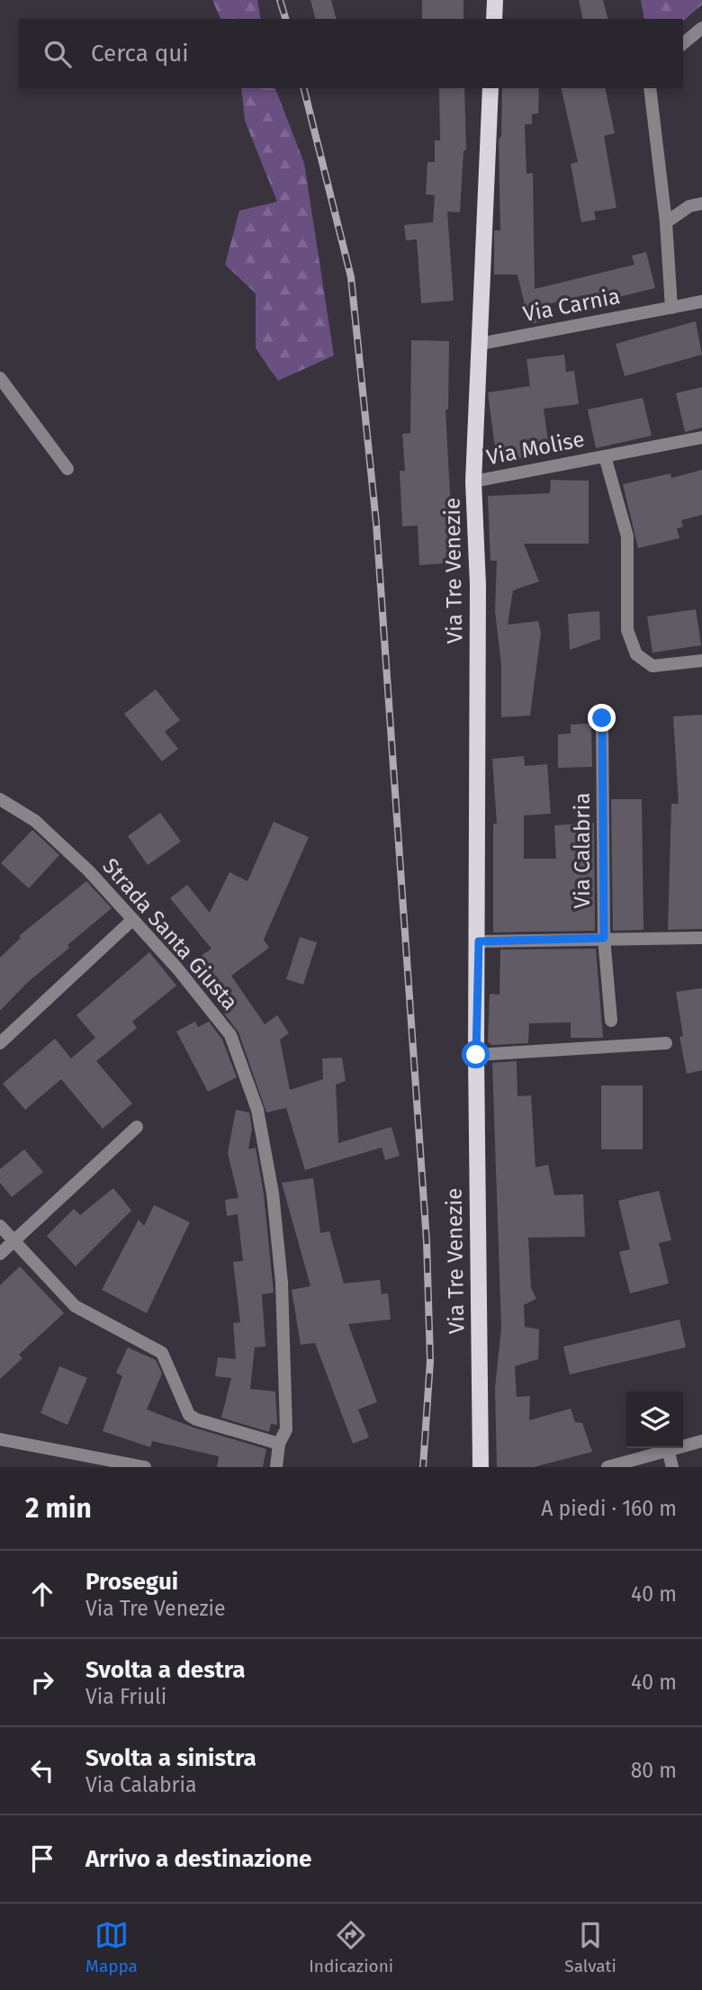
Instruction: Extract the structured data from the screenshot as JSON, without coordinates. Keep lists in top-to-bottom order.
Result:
{
  "streets": {
    "main road": ["Via Tre Venezie"],
    "street": [
      "Via Carnia",
      "Via Molise",
      "Via Calabria",
      "Strada Santa Giusta"
    ]
  },
  "crossings": [
    ["Via Carnia", "Via Tre Venezie"],
    ["Via Molise", "Via Tre Venezie"]
  ],
  "page": {
    "search": "Cerca qui",
    "heading": ["2 min", "A piedi · 160 m"],
    "list": [
      ["Prosegui", "Via Tre Venezie", "40 m"],
      ["Svolta a destra", "Via Friuli", "40 m"],
      ["Svolta a sinistra", "Via Calabria", "80 m"],
      "Arrivo a destinazione"
    ],
    "nav": ["Mappa", "Indicazioni", "Salvati"]
  }
}
